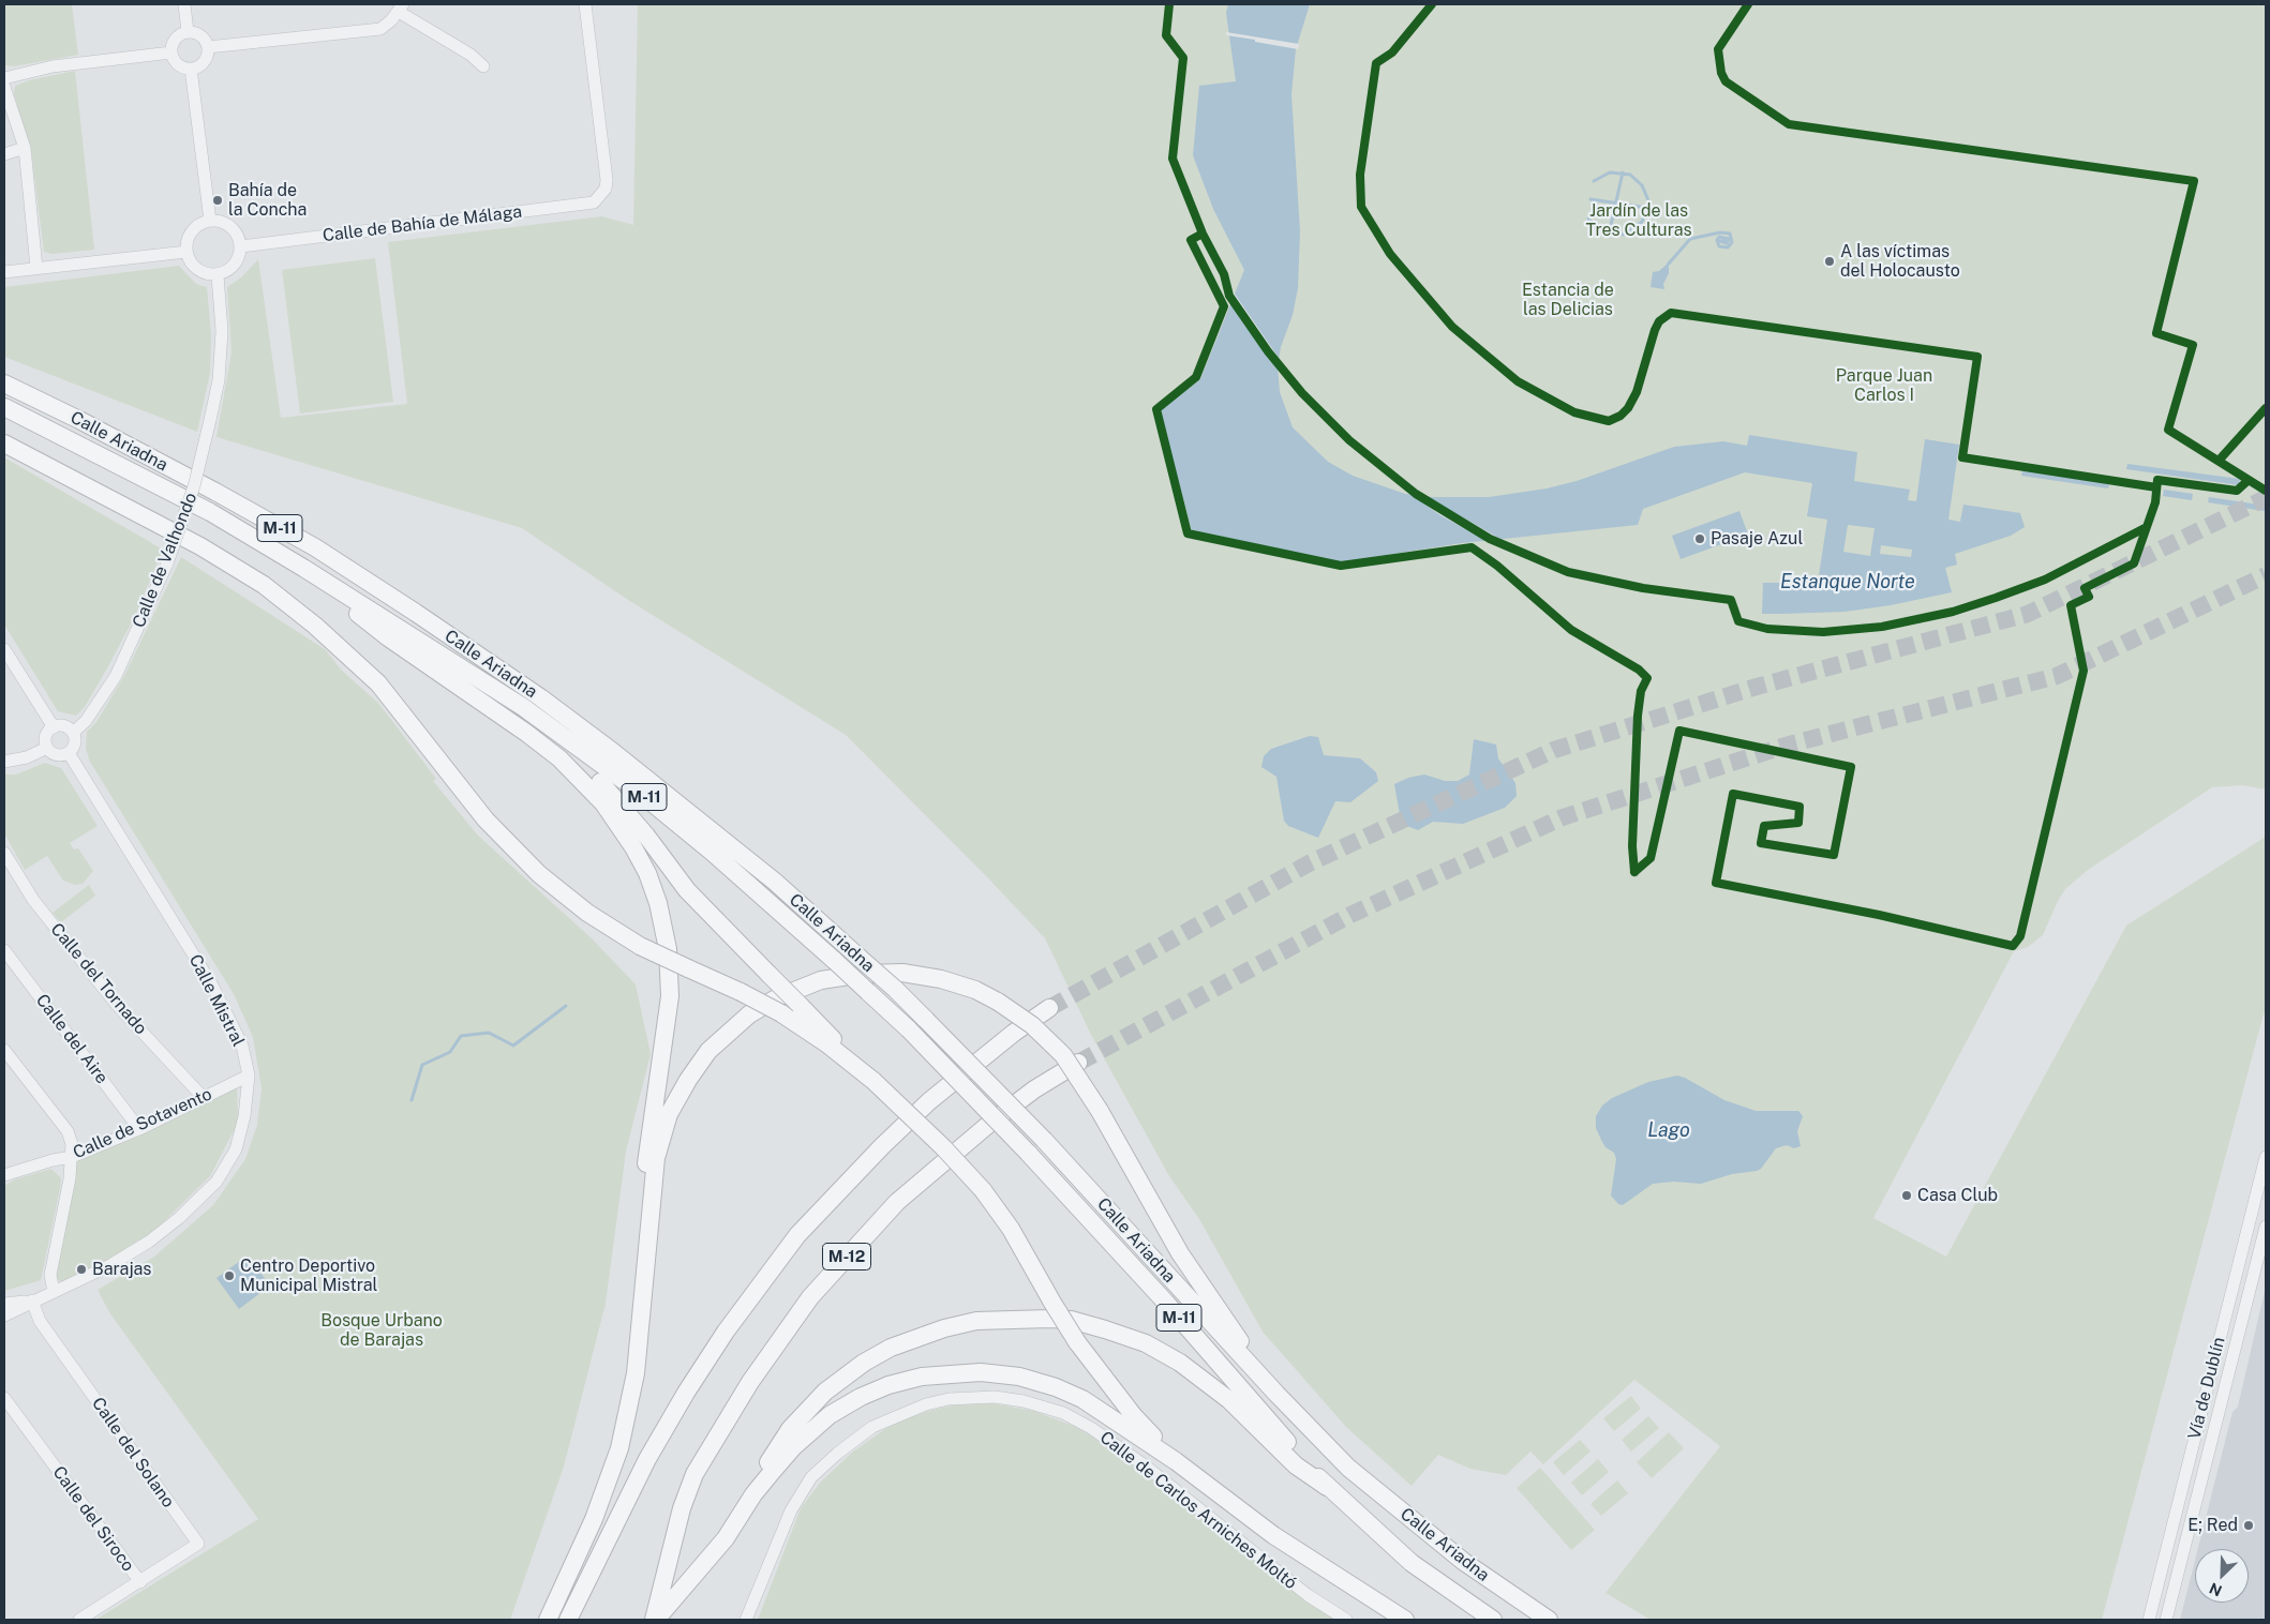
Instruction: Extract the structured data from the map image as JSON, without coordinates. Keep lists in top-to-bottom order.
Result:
{
  "streets": {
    "highway": ["Calle Ariadna", "M-11", "M-12"],
    "street": [
      "Calle de Bahía de Málaga",
      "Calle de Valhondo",
      "Calle del Tornado",
      "Calle Mistral",
      "Calle del Aire",
      "Calle de Sotavento",
      "Vía de Dublín",
      "Calle del Solano",
      "Calle de Carlos Arniches Moltó",
      "Calle del Siroco"
    ]
  },
  "crossings": [
    ["Calle de Bahía de Málaga", "Calle de Valhondo"],
    ["Calle de Valhondo", "Calle Mistral"],
    ["Calle del Tornado", "Calle de Sotavento"],
    ["Calle Mistral", "Calle de Sotavento"],
    ["Calle Mistral", "Calle del Solano"],
    ["Calle del Aire", "Calle de Sotavento"],
    ["Calle del Solano", "Calle del Siroco"]
  ],
  "water": ["Estanque Norte", "Lago"],
  "parks": [
    "Jardín de las Tres Culturas",
    "Estancia de las Delicias",
    "Parque Juan Carlos I",
    "Bosque Urbano de Barajas"
  ],
  "places": [
    "Bahía de la Concha",
    "A las víctimas del Holocausto",
    "Pasaje Azul",
    "Casa Club",
    "Barajas",
    "Centro Deportivo Municipal Mistral",
    "E; Red"
  ],
  "north": "bottom left"
}
